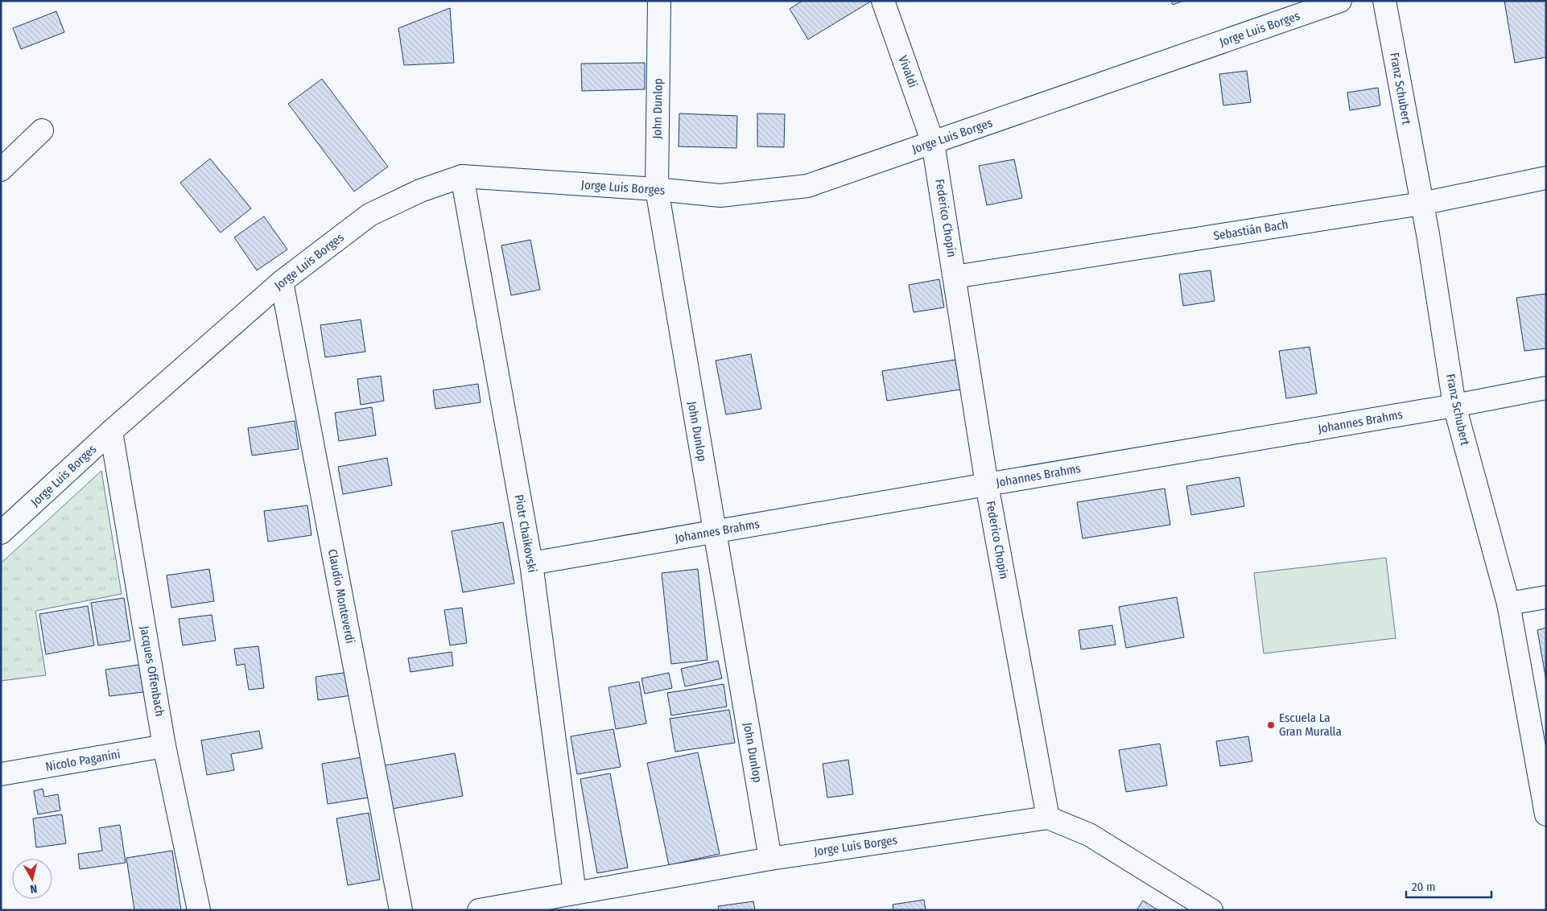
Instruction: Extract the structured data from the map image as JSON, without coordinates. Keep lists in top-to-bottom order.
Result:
{
  "streets": {
    "street": [
      "Jorge Luis Borges",
      "Vivaldi",
      "Franz Schubert",
      "John Dunlop",
      "Federico Chopin",
      "Sebastián Bach",
      "Johannes Brahms",
      "Piotr Chaikovski",
      "Claudio Monteverdi",
      "Jacques Offenbach",
      "Nicolo Paganini"
    ]
  },
  "crossings": [
    ["Jorge Luis Borges", "Vivaldi"],
    ["Jorge Luis Borges", "John Dunlop"],
    ["Jorge Luis Borges", "Federico Chopin"],
    ["Jorge Luis Borges", "Piotr Chaikovski"],
    ["Jorge Luis Borges", "Claudio Monteverdi"],
    ["Jorge Luis Borges", "Jacques Offenbach"],
    ["Vivaldi", "Federico Chopin"],
    ["Franz Schubert", "Sebastián Bach"],
    ["Franz Schubert", "Johannes Brahms"],
    ["John Dunlop", "Johannes Brahms"],
    ["Federico Chopin", "Sebastián Bach"],
    ["Federico Chopin", "Johannes Brahms"],
    ["Johannes Brahms", "Piotr Chaikovski"],
    ["Jacques Offenbach", "Nicolo Paganini"]
  ],
  "places": ["Escuela La Gran Muralla"],
  "scale_bar": "20 m",
  "north": "bottom"
}
